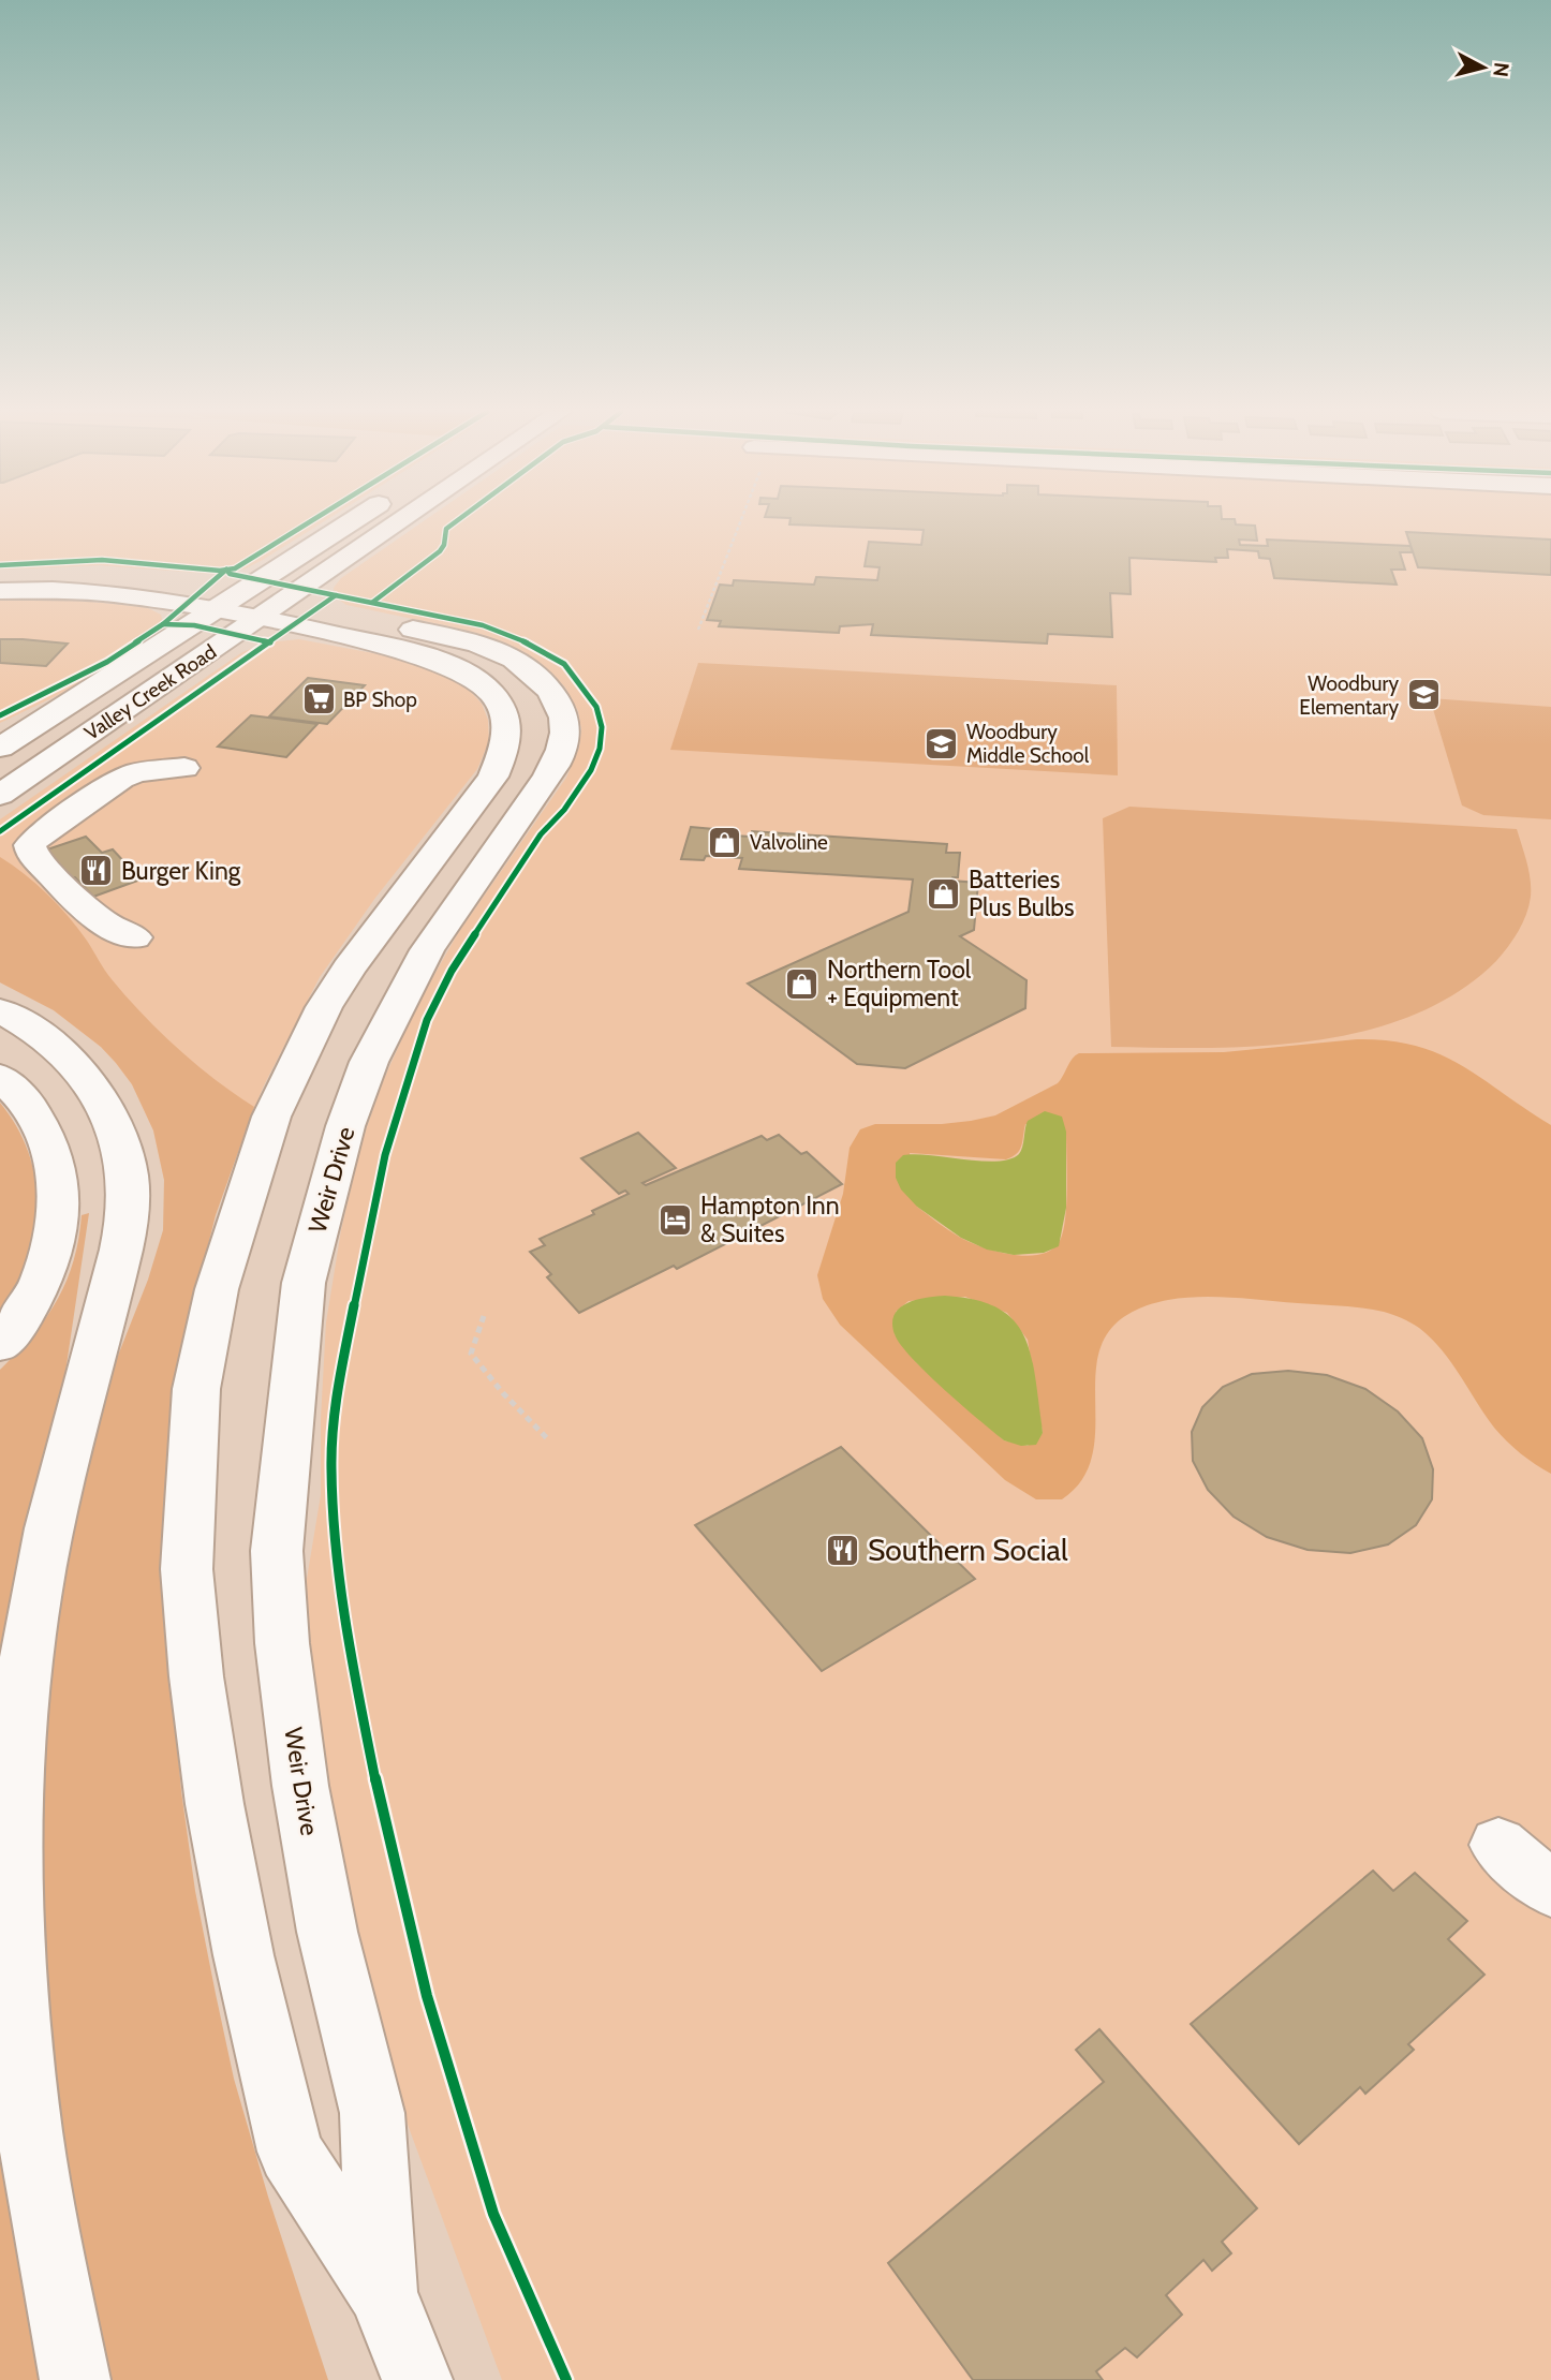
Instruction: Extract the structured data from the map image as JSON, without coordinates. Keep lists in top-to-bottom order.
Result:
{
  "streets": {
    "main road": ["Valley Creek Road", "Weir Drive"]
  },
  "crossings": [
    ["Valley Creek Road", "Weir Drive"]
  ],
  "places": {
    "school or university": ["Woodbury Elementary", "Woodbury Middle School"],
    "supermarket": ["BP Shop"],
    "shop": ["Valvoline", "Batteries Plus Bulbs", "Northern Tool + Equipment"],
    "restaurant": ["Burger King", "Southern Social"],
    "hotel": ["Hampton Inn & Suites"]
  },
  "north": "right"
}
